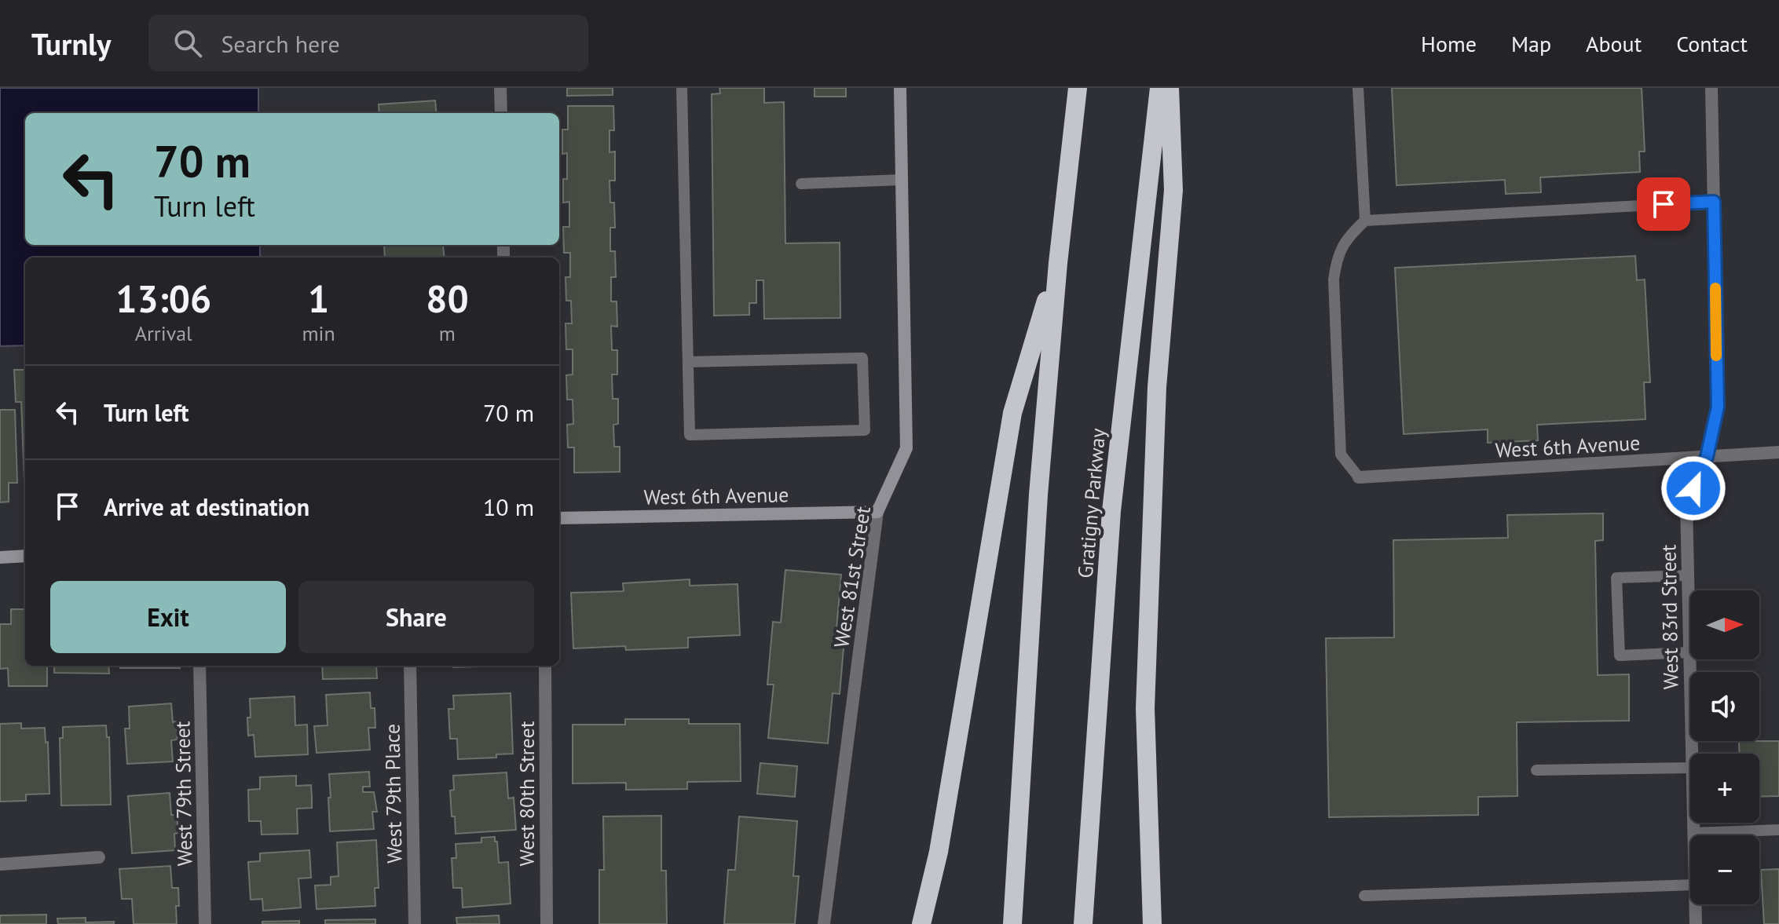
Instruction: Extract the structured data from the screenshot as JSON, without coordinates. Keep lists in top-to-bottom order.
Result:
{
  "streets": {
    "highway": ["Gratigny Parkway"],
    "street": [
      "West 6th Avenue",
      "West 81st Street",
      "West 83rd Street",
      "West 79th Street",
      "West 79th Place",
      "West 80th Street"
    ]
  },
  "crossings": [
    ["West 6th Avenue", "West 81st Street"],
    ["West 6th Avenue", "West 83rd Street"]
  ],
  "north": "right",
  "page": {
    "header": "Turnly",
    "search": "Search here",
    "nav": [
      "Home",
      "Map",
      "About",
      "Contact"
    ],
    "turn": ["70 m", "Turn left"],
    "eta": [
      "13:06",
      "Arrival",
      "1",
      "min",
      "80",
      "m"
    ],
    "list": [
      {
        "name": "Turn left",
        "value": "70 m"
      },
      {
        "name": "Arrive at destination",
        "value": "10 m"
      }
    ],
    "buttons": ["Exit", "Share"],
    "map_buttons": ["+", "−"]
  }
}
